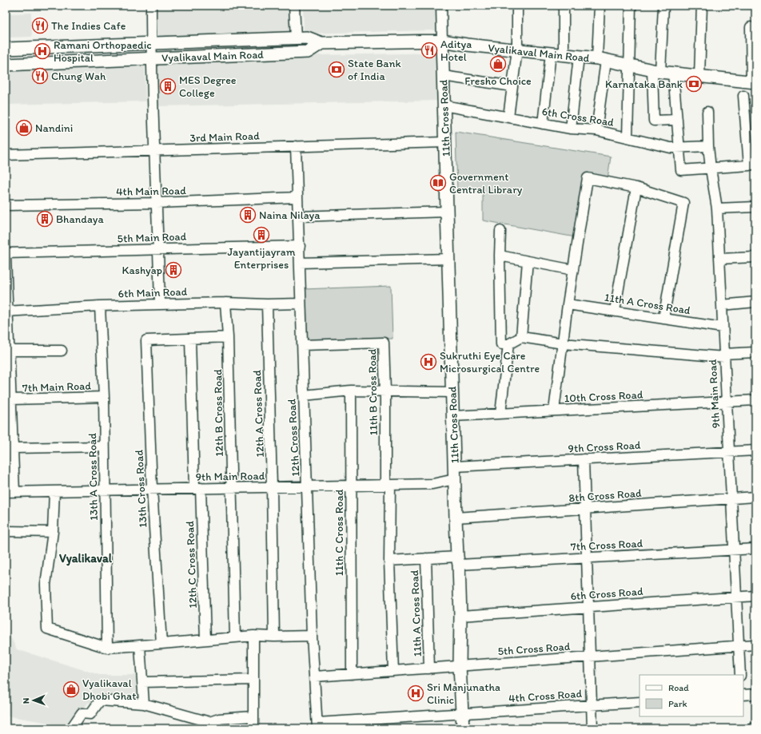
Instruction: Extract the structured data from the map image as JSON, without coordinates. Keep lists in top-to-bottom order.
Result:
{
  "streets": {
    "street": [
      "Vyalikaval Main Road",
      "6th Cross Road",
      "11th Cross Road",
      "3rd Main Road",
      "4th Main Road",
      "5th Main Road",
      "6th Main Road",
      "11th A Cross Road",
      "7th Main Road",
      "11th B Cross Road",
      "9th Main Road",
      "10th Cross Road",
      "12th B Cross Road",
      "12th A Cross Road",
      "12th Cross Road",
      "9th Cross Road",
      "13th A Cross Road",
      "13th Cross Road",
      "8th Cross Road",
      "11th C Cross Road",
      "7th Cross Road",
      "12th C Cross Road",
      "5th Cross Road",
      "4th Cross Road"
    ]
  },
  "crossings": [
    ["Vyalikaval Main Road", "11th Cross Road"],
    ["6th Cross Road", "11th Cross Road"],
    ["6th Cross Road", "9th Main Road"],
    ["11th Cross Road", "3rd Main Road"],
    ["11th Cross Road", "9th Main Road"],
    ["11th Cross Road", "10th Cross Road"],
    ["11th Cross Road", "9th Cross Road"],
    ["11th Cross Road", "8th Cross Road"],
    ["11th Cross Road", "7th Cross Road"],
    ["11th Cross Road", "5th Cross Road"],
    ["11th Cross Road", "4th Cross Road"],
    ["3rd Main Road", "12th Cross Road"],
    ["4th Main Road", "12th Cross Road"],
    ["5th Main Road", "12th Cross Road"],
    ["6th Main Road", "12th B Cross Road"],
    ["6th Main Road", "12th A Cross Road"],
    ["6th Main Road", "12th Cross Road"],
    ["6th Main Road", "13th A Cross Road"],
    ["11th A Cross Road", "9th Main Road"],
    ["11th A Cross Road", "7th Cross Road"],
    ["11th A Cross Road", "5th Cross Road"],
    ["7th Main Road", "13th A Cross Road"],
    ["11th B Cross Road", "9th Main Road"],
    ["11th B Cross Road", "12th Cross Road"],
    ["11th B Cross Road", "7th Cross Road"],
    ["11th B Cross Road", "5th Cross Road"],
    ["9th Main Road", "10th Cross Road"],
    ["9th Main Road", "12th B Cross Road"],
    ["9th Main Road", "12th A Cross Road"],
    ["9th Main Road", "12th Cross Road"],
    ["9th Main Road", "9th Cross Road"],
    ["9th Main Road", "13th A Cross Road"],
    ["9th Main Road", "13th Cross Road"],
    ["9th Main Road", "8th Cross Road"],
    ["9th Main Road", "11th C Cross Road"],
    ["9th Main Road", "7th Cross Road"],
    ["9th Main Road", "12th C Cross Road"],
    ["9th Main Road", "5th Cross Road"],
    ["12th B Cross Road", "13th Cross Road"],
    ["12th Cross Road", "5th Cross Road"],
    ["12th Cross Road", "4th Cross Road"],
    ["11th C Cross Road", "5th Cross Road"]
  ],
  "districts": ["Vyalikaval"],
  "places": {
    "restaurant": ["The Indies Cafe", "Aditya Hotel", "Chung Wah"],
    "hospital": ["Ramani Orthopaedic Hospital", "Sukruthi Eye Care Microsurgical Centre", "Sri Manjunatha Clinic"],
    "shop": ["Fresho Choice", "Nandini", "Vyalikaval Dhobi Ghat"],
    "bank": ["State Bank of India", "Karnataka Bank"],
    "building": [
      "MES Degree College",
      "Naina Nilaya",
      "Bhandaya",
      "Jayantijayram Enterprises",
      "Kashyap"
    ],
    "library": ["Government Central Library"]
  },
  "legend": ["Road", "Park"],
  "north": "left"
}
